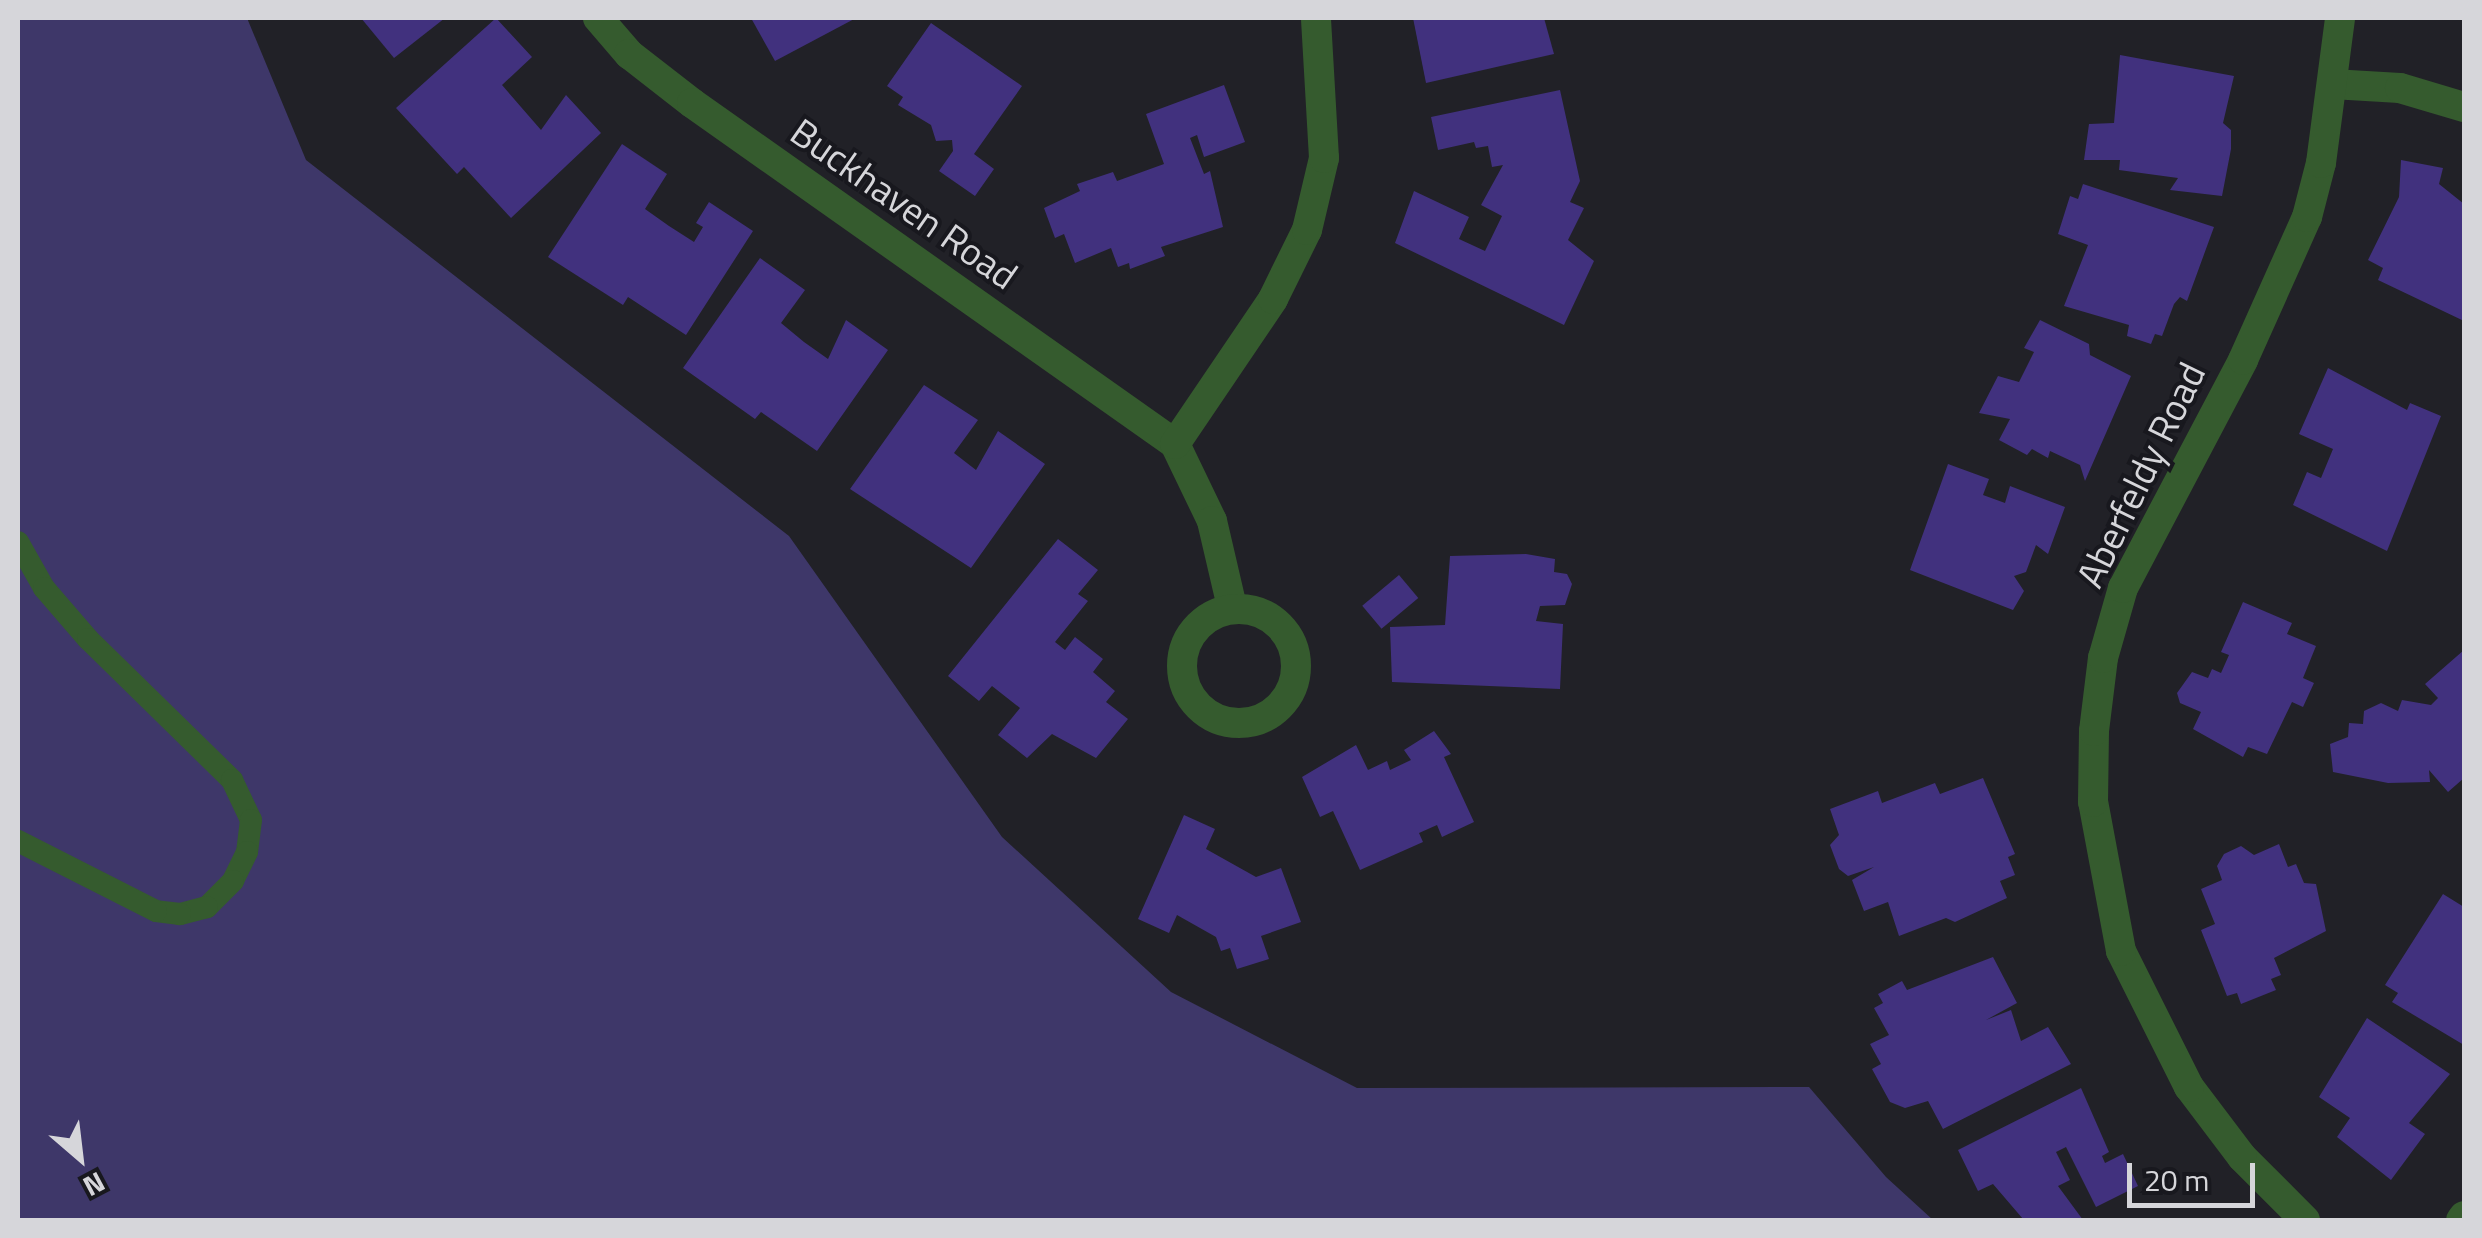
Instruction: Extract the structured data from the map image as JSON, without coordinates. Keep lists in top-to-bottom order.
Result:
{
  "streets": {
    "street": ["Buckhaven Road", "Aberfeldy Road"]
  },
  "scale_bar": "20 m",
  "north": "bottom right"
}
